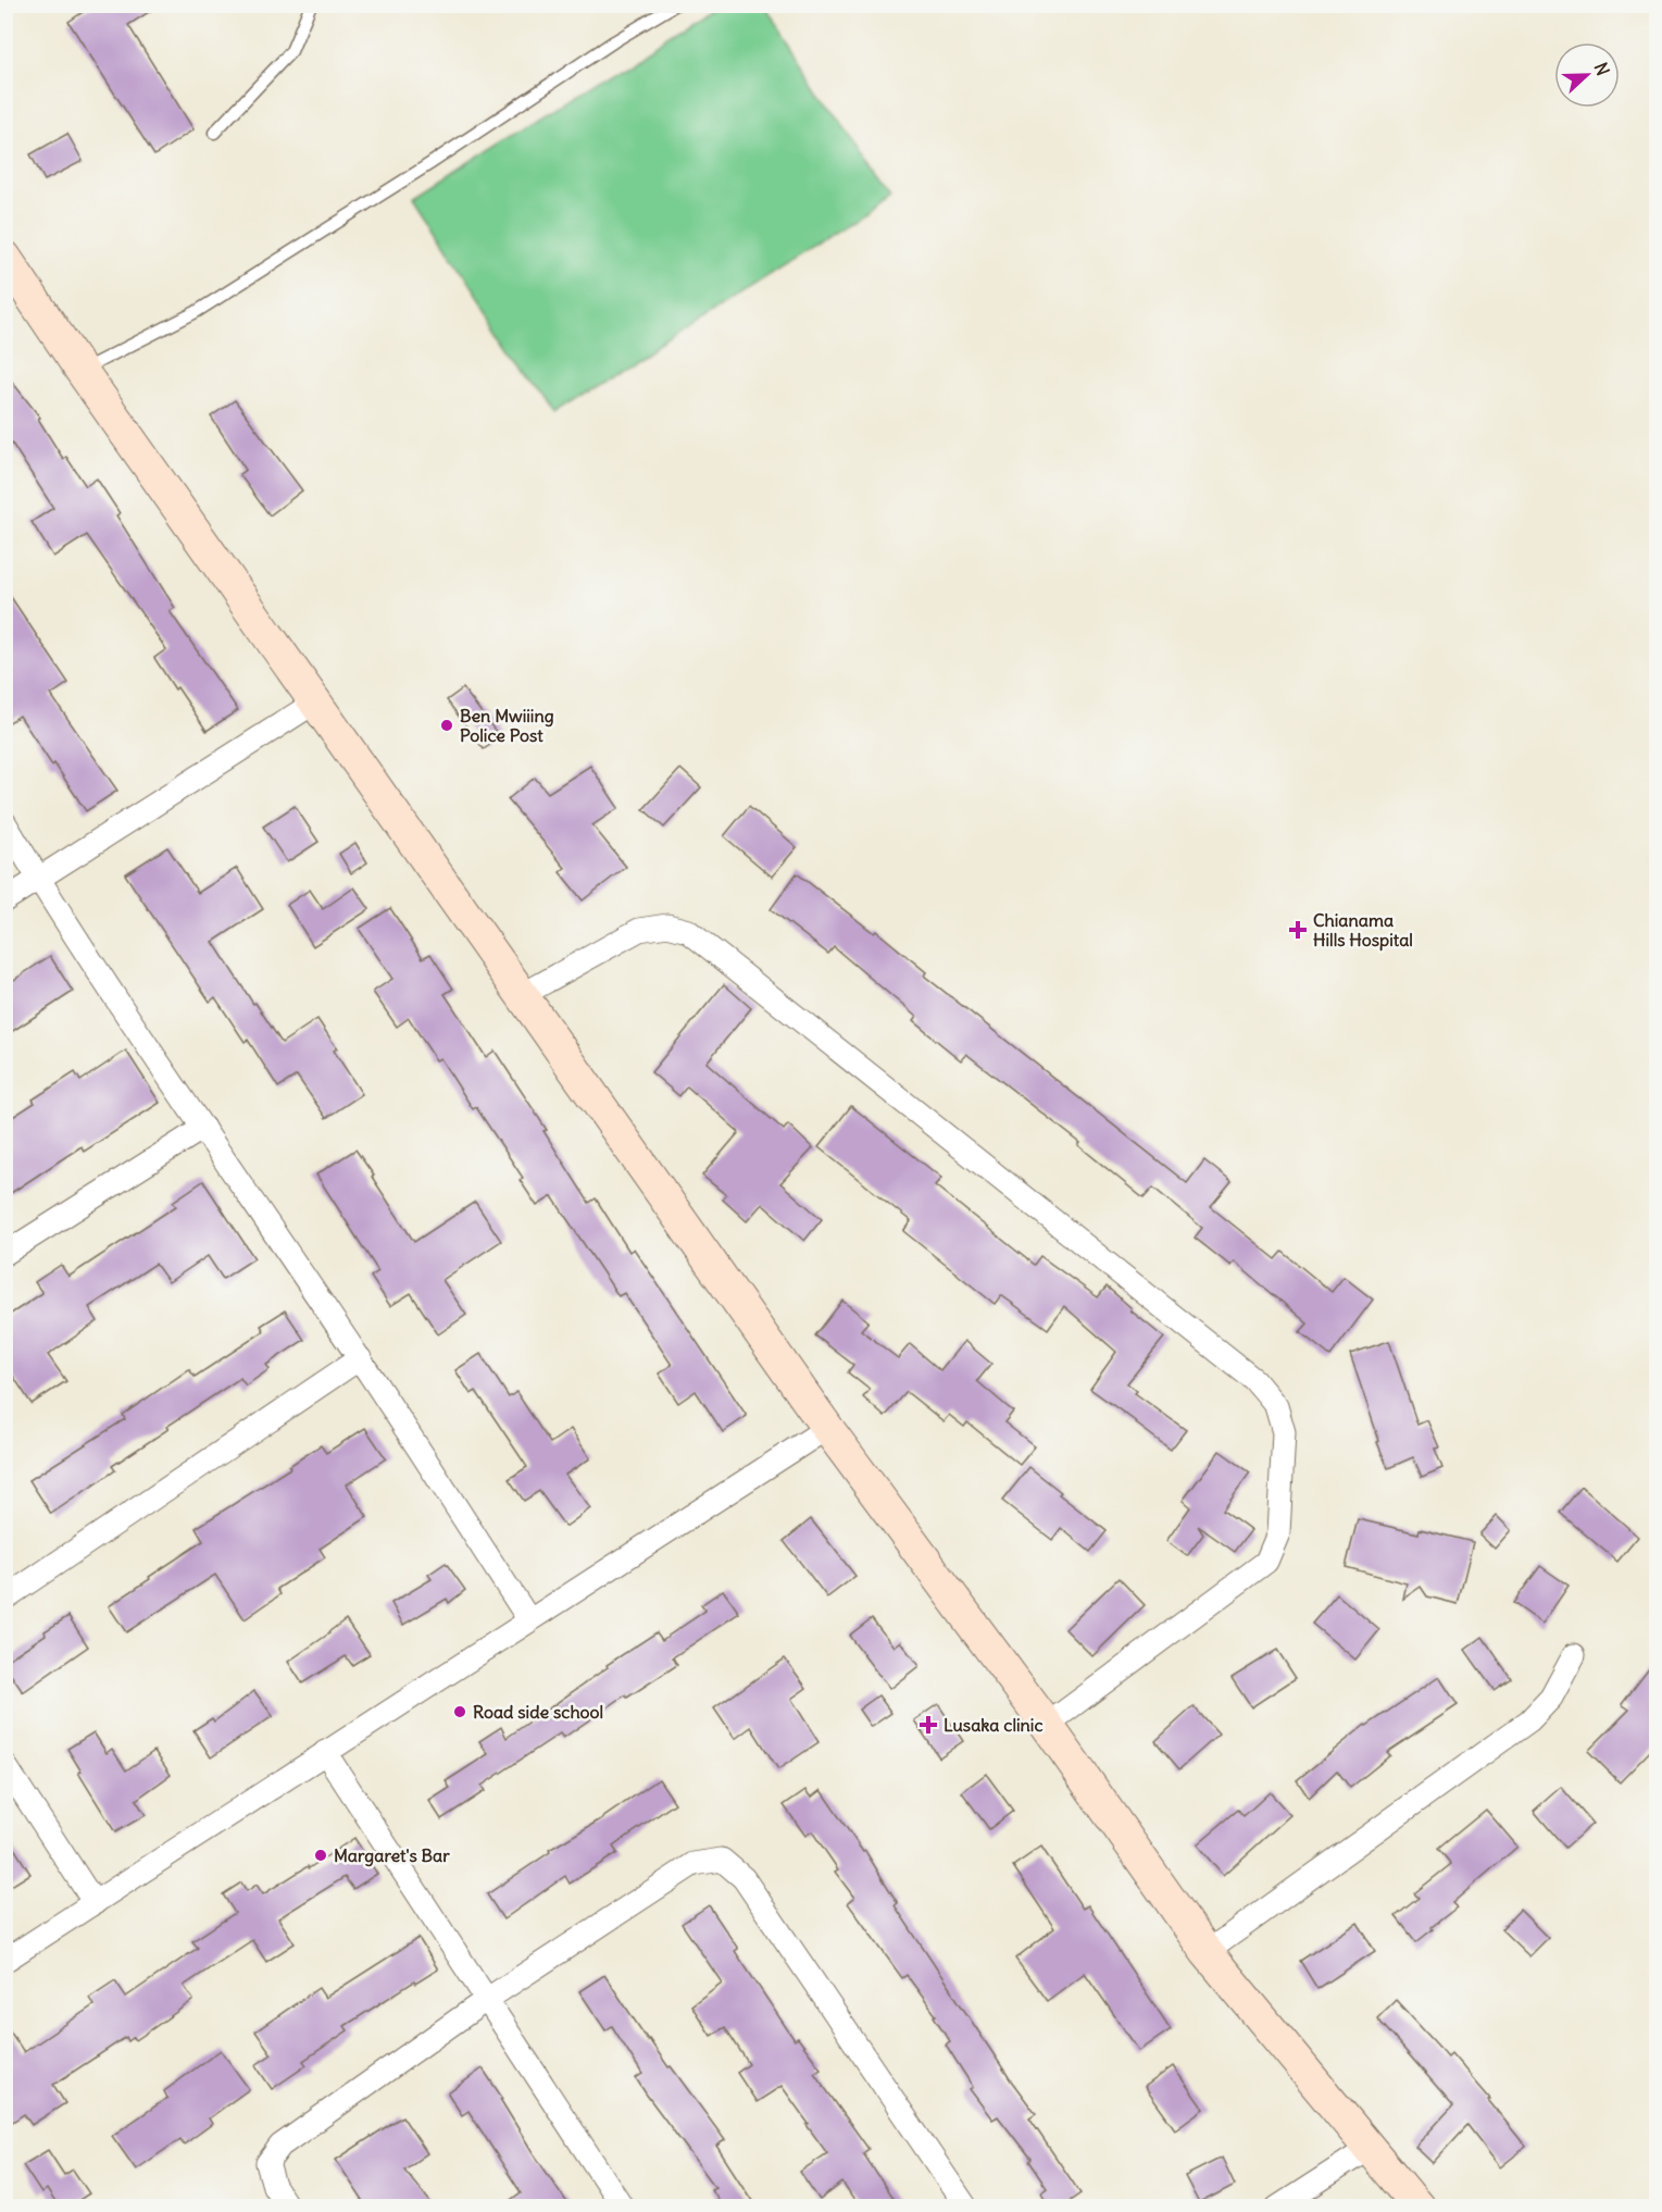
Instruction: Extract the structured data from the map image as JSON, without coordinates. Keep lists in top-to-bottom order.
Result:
{
  "places": {
    "other": ["Ben Mwiiing Police Post", "Road side school", "Margaret's Bar"],
    "health": ["Chianama Hills Hospital", "Lusaka clinic"]
  },
  "north": "right"
}
